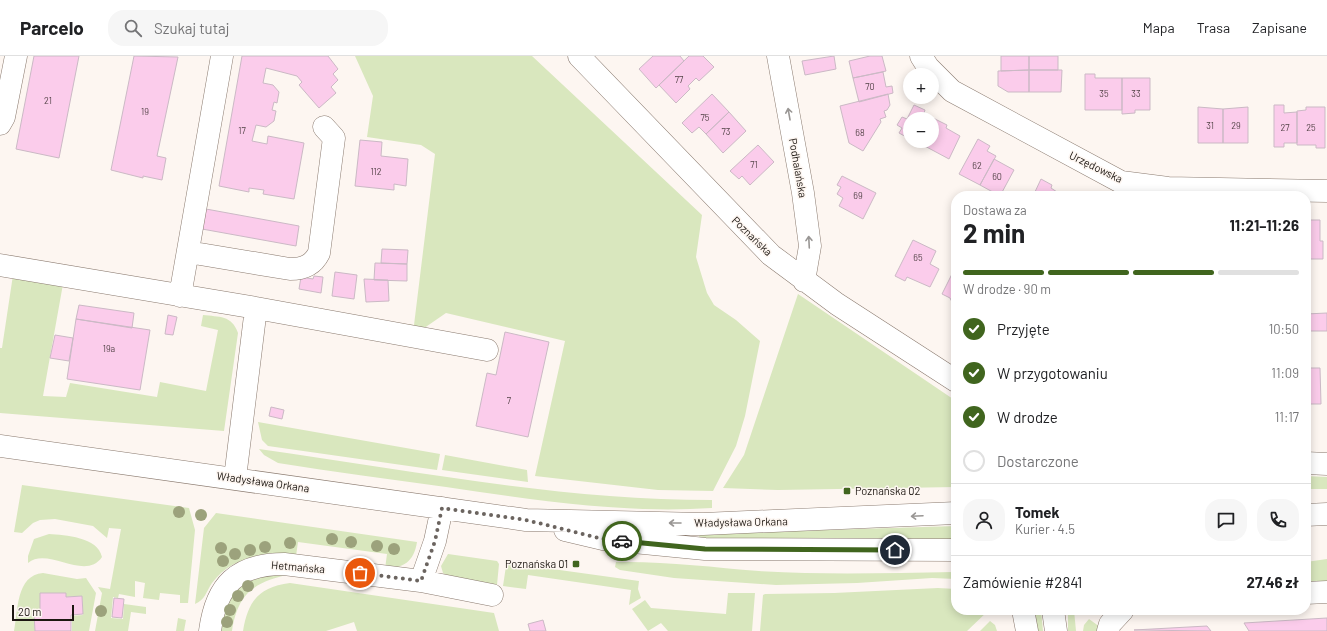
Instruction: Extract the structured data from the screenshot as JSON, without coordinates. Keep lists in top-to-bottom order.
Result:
{
  "streets": {
    "street": [
      "Urzędowska",
      "Podhalańska",
      "Poznańska",
      "Władysława Orkana",
      "Hetmańska"
    ]
  },
  "crossings": [
    ["Podhalańska", "Poznańska"]
  ],
  "one_way": ["Podhalańska"],
  "places": {
    "transit": ["Poznańska 02", "Poznańska 01"]
  },
  "house_numbers": [
    "77",
    "70",
    "35",
    "33",
    "21",
    "19",
    "75",
    "31",
    "29",
    "27",
    "25",
    "17",
    "73",
    "68",
    "71",
    "62",
    "112",
    "60",
    "69",
    "65",
    "19a",
    "7"
  ],
  "scale_bar": "20 m",
  "page": {
    "header": "Parcelo",
    "search": "Szukaj tutaj",
    "nav": ["Mapa", "Trasa", "Zapisane"],
    "map_buttons": ["+", "−"],
    "heading": ["2 min", "Dostawa za", "11:21–11:26"],
    "panel": [
      "Tomek",
      "Kurier · 4.5",
      "Zamówienie #2841",
      "27.46 zł"
    ],
    "bar": "W drodze · 90 m",
    "list": [
      ["Przyjęte", "10:50"],
      ["W przygotowaniu", "11:09"],
      ["W drodze", "11:17"],
      "Dostarczone"
    ],
    "scale": "20 m"
  }
}
